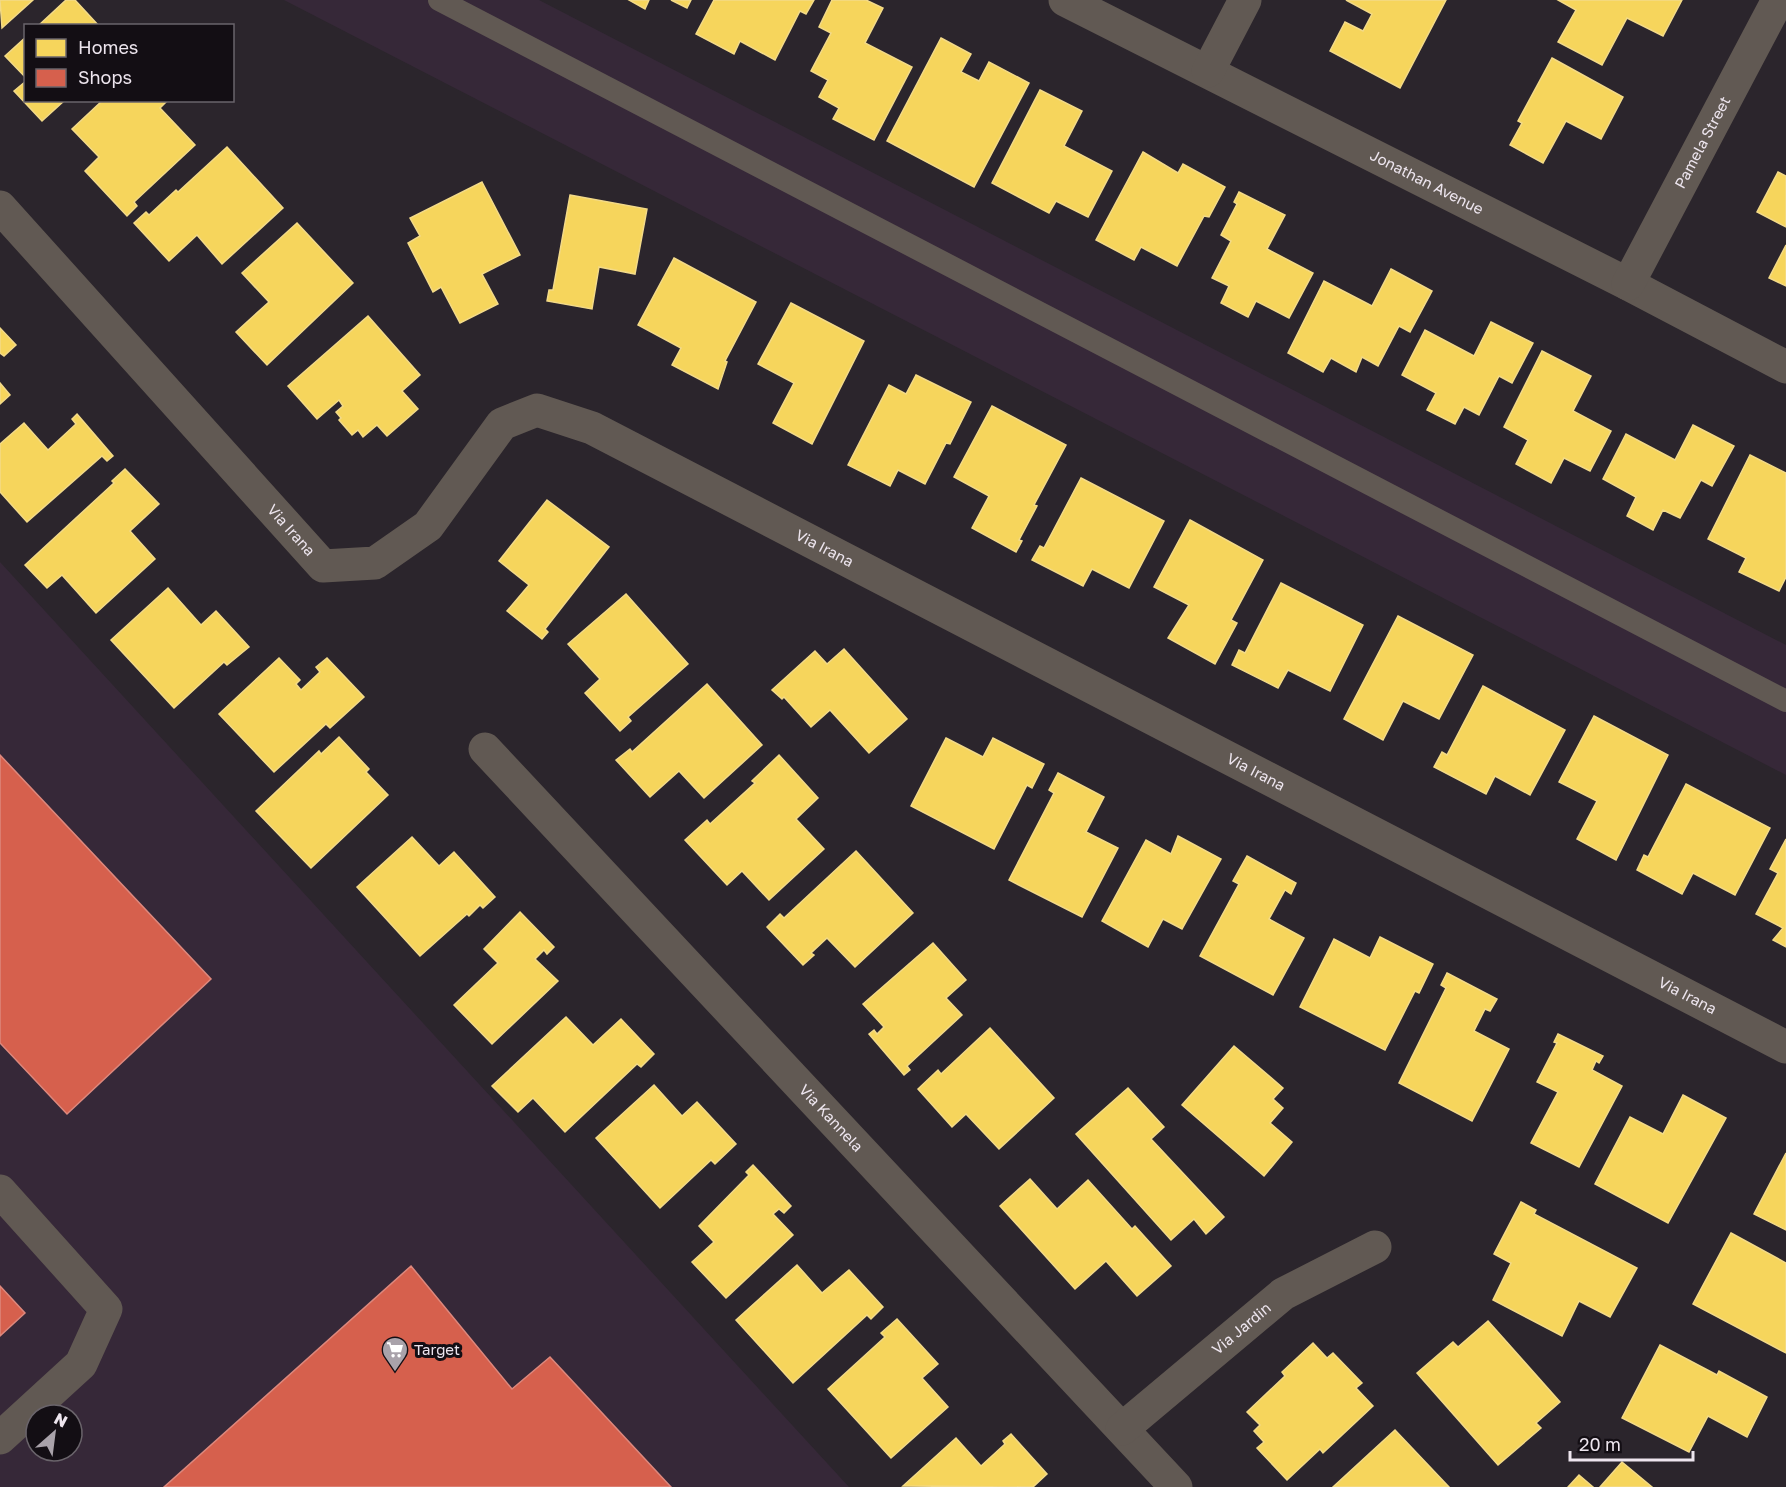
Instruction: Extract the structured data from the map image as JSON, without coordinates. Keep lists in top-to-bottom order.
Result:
{
  "streets": {
    "street": [
      "Pamela Street",
      "Jonathan Avenue",
      "Via Irana",
      "Via Kannela",
      "Via Jardin"
    ]
  },
  "crossings": [
    ["Pamela Street", "Jonathan Avenue"],
    ["Via Kannela", "Via Jardin"]
  ],
  "places": {
    "supermarket": ["Target"]
  },
  "legend": ["Homes", "Shops"],
  "scale_bar": "20 m",
  "north": "top right"
}
